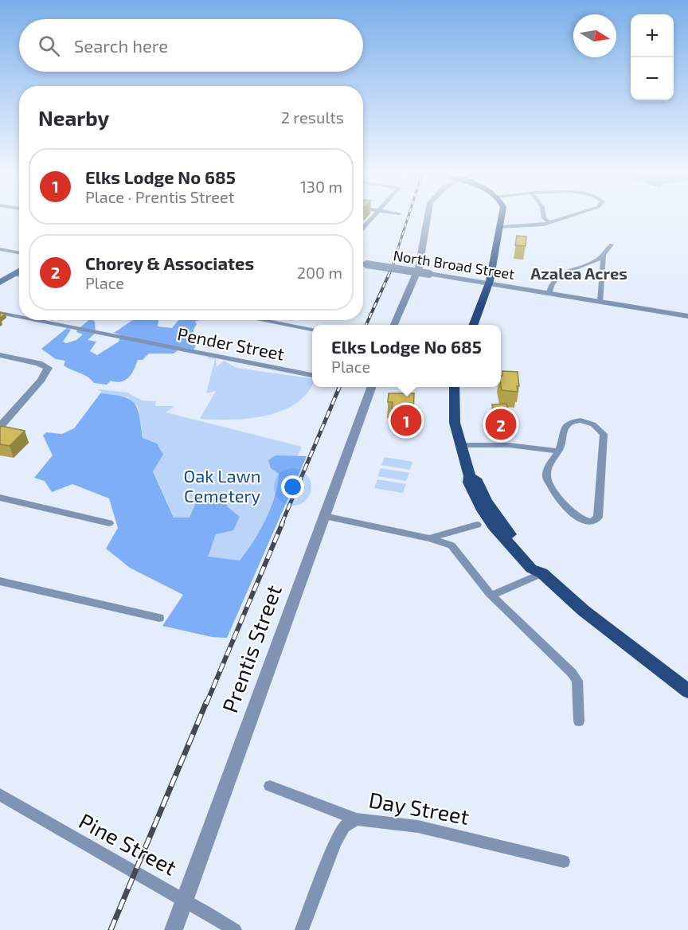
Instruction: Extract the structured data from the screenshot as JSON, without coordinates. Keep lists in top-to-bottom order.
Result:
{
  "streets": {
    "street": [
      "North Broad Street",
      "Pender Street",
      "Prentis Street",
      "Day Street",
      "Pine Street"
    ]
  },
  "crossings": [
    ["Prentis Street", "Pine Street"]
  ],
  "districts": ["Azalea Acres"],
  "parks": ["Oak Lawn Cemetery"],
  "north": "right",
  "page": {
    "map_buttons": ["+", "−"],
    "search": "Search here",
    "heading": ["Nearby", "2 results"],
    "list": [
      {
        "mark": "1",
        "name": "Elks Lodge No 685",
        "note": "Place · Prentis Street",
        "value": "130 m"
      },
      {
        "mark": "2",
        "name": "Chorey & Associates",
        "note": "Place",
        "value": "200 m"
      }
    ],
    "popup": ["Elks Lodge No 685", "Place"],
    "pins": ["1", "2"]
  }
}
